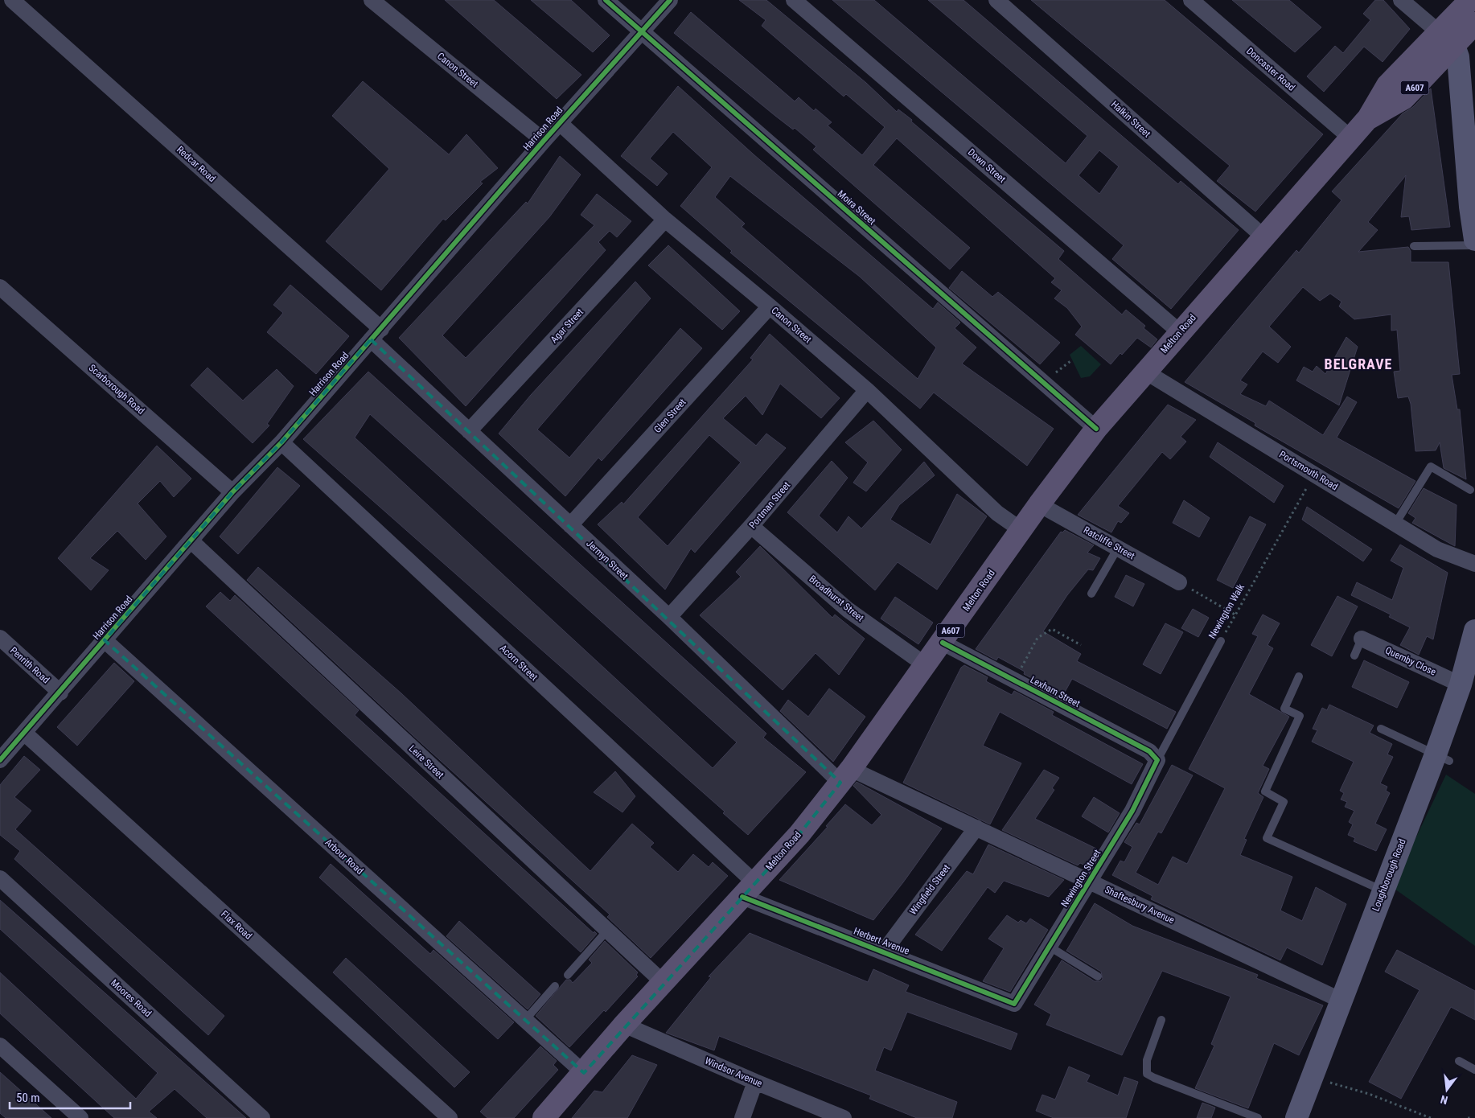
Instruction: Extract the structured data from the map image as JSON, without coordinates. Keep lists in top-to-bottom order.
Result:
{
  "streets": {
    "main road": ["A607", "Melton Road"],
    "street": [
      "Doncaster Road",
      "Canon Street",
      "Halkin Street",
      "Harrison Road",
      "Redcar Road",
      "Down Street",
      "Moira Street",
      "Agar Street",
      "Scarborough Road",
      "Glen Street",
      "Portsmouth Road",
      "Portman Street",
      "Ratcliffe Street",
      "Jermyn Street",
      "Broadhurst Street",
      "Quemby Close",
      "Acorn Street",
      "Penrith Road",
      "Lexham Street",
      "Leire Street",
      "Arbour Road",
      "Loughborough Road",
      "Newington Street",
      "Wingfield Street",
      "Shaftesbury Avenue",
      "Flax Road",
      "Herbert Avenue",
      "Moores Road",
      "Windsor Avenue"
    ],
    "lane": ["Newington Walk"]
  },
  "crossings": [
    ["Doncaster Road", "Melton Road"],
    ["Canon Street", "Harrison Road"],
    ["Canon Street", "Agar Street"],
    ["Canon Street", "Melton Road"],
    ["Canon Street", "Glen Street"],
    ["Canon Street", "Portman Street"],
    ["A607", "Melton Road"],
    ["Halkin Street", "Melton Road"],
    ["Harrison Road", "Redcar Road"],
    ["Harrison Road", "Moira Street"],
    ["Harrison Road", "Scarborough Road"],
    ["Harrison Road", "Jermyn Street"],
    ["Harrison Road", "Acorn Street"],
    ["Harrison Road", "Penrith Road"],
    ["Harrison Road", "Leire Street"],
    ["Harrison Road", "Arbour Road"],
    ["Harrison Road", "Flax Road"],
    ["Redcar Road", "Jermyn Street"],
    ["Down Street", "Melton Road"],
    ["Moira Street", "Melton Road"],
    ["Agar Street", "Jermyn Street"],
    ["Melton Road", "Portsmouth Road"],
    ["Melton Road", "Ratcliffe Street"],
    ["Melton Road", "Jermyn Street"],
    ["Melton Road", "Broadhurst Street"],
    ["Melton Road", "Acorn Street"],
    ["Melton Road", "Lexham Street"],
    ["Melton Road", "Leire Street"],
    ["Melton Road", "Arbour Road"],
    ["Melton Road", "Shaftesbury Avenue"],
    ["Melton Road", "Herbert Avenue"],
    ["Melton Road", "Windsor Avenue"],
    ["Glen Street", "Jermyn Street"],
    ["Portsmouth Road", "Newington Walk"],
    ["Portman Street", "Jermyn Street"],
    ["Portman Street", "Broadhurst Street"],
    ["Jermyn Street", "Shaftesbury Avenue"],
    ["Newington Walk", "Lexham Street"],
    ["Newington Walk", "Newington Street"],
    ["Quemby Close", "Loughborough Road"],
    ["Acorn Street", "Herbert Avenue"],
    ["Lexham Street", "Newington Street"],
    ["Loughborough Road", "Shaftesbury Avenue"],
    ["Newington Street", "Shaftesbury Avenue"],
    ["Newington Street", "Herbert Avenue"],
    ["Wingfield Street", "Shaftesbury Avenue"],
    ["Wingfield Street", "Herbert Avenue"]
  ],
  "districts": ["BELGRAVE"],
  "scale_bar": "50 m",
  "north": "bottom"
}
